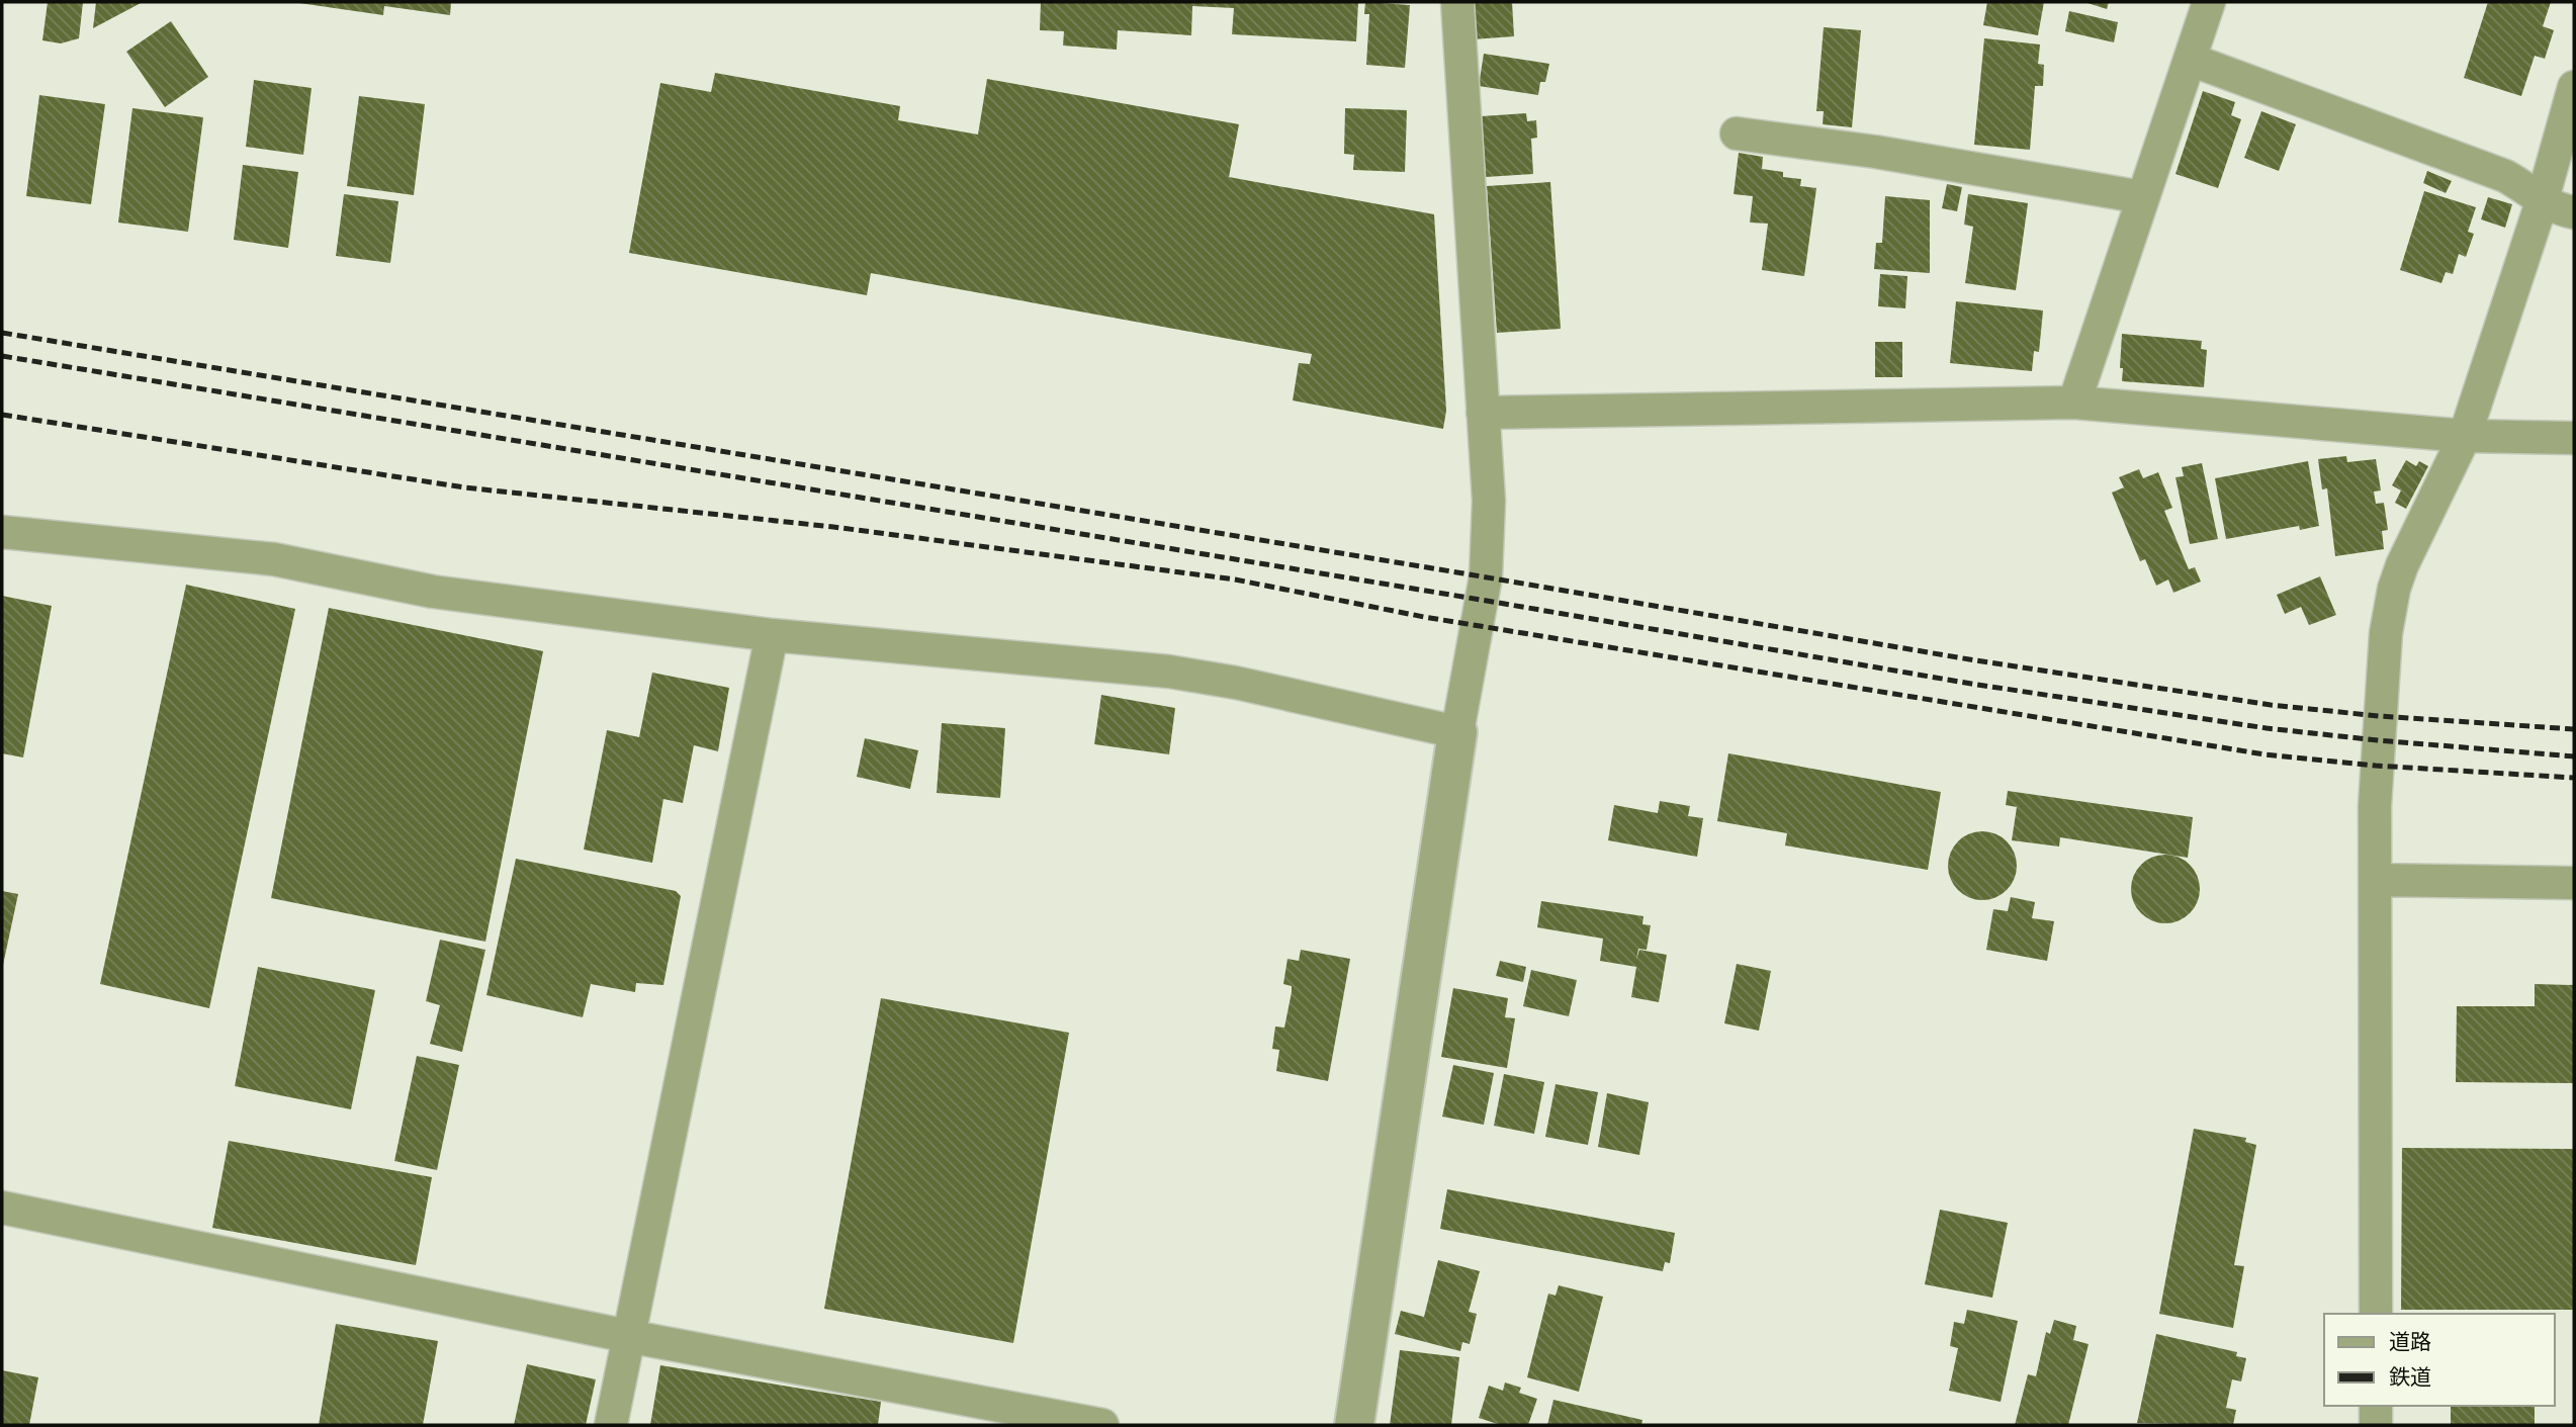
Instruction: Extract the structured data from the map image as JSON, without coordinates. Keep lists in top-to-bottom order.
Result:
{
  "legend": ["道路", "鉄道"]
}
